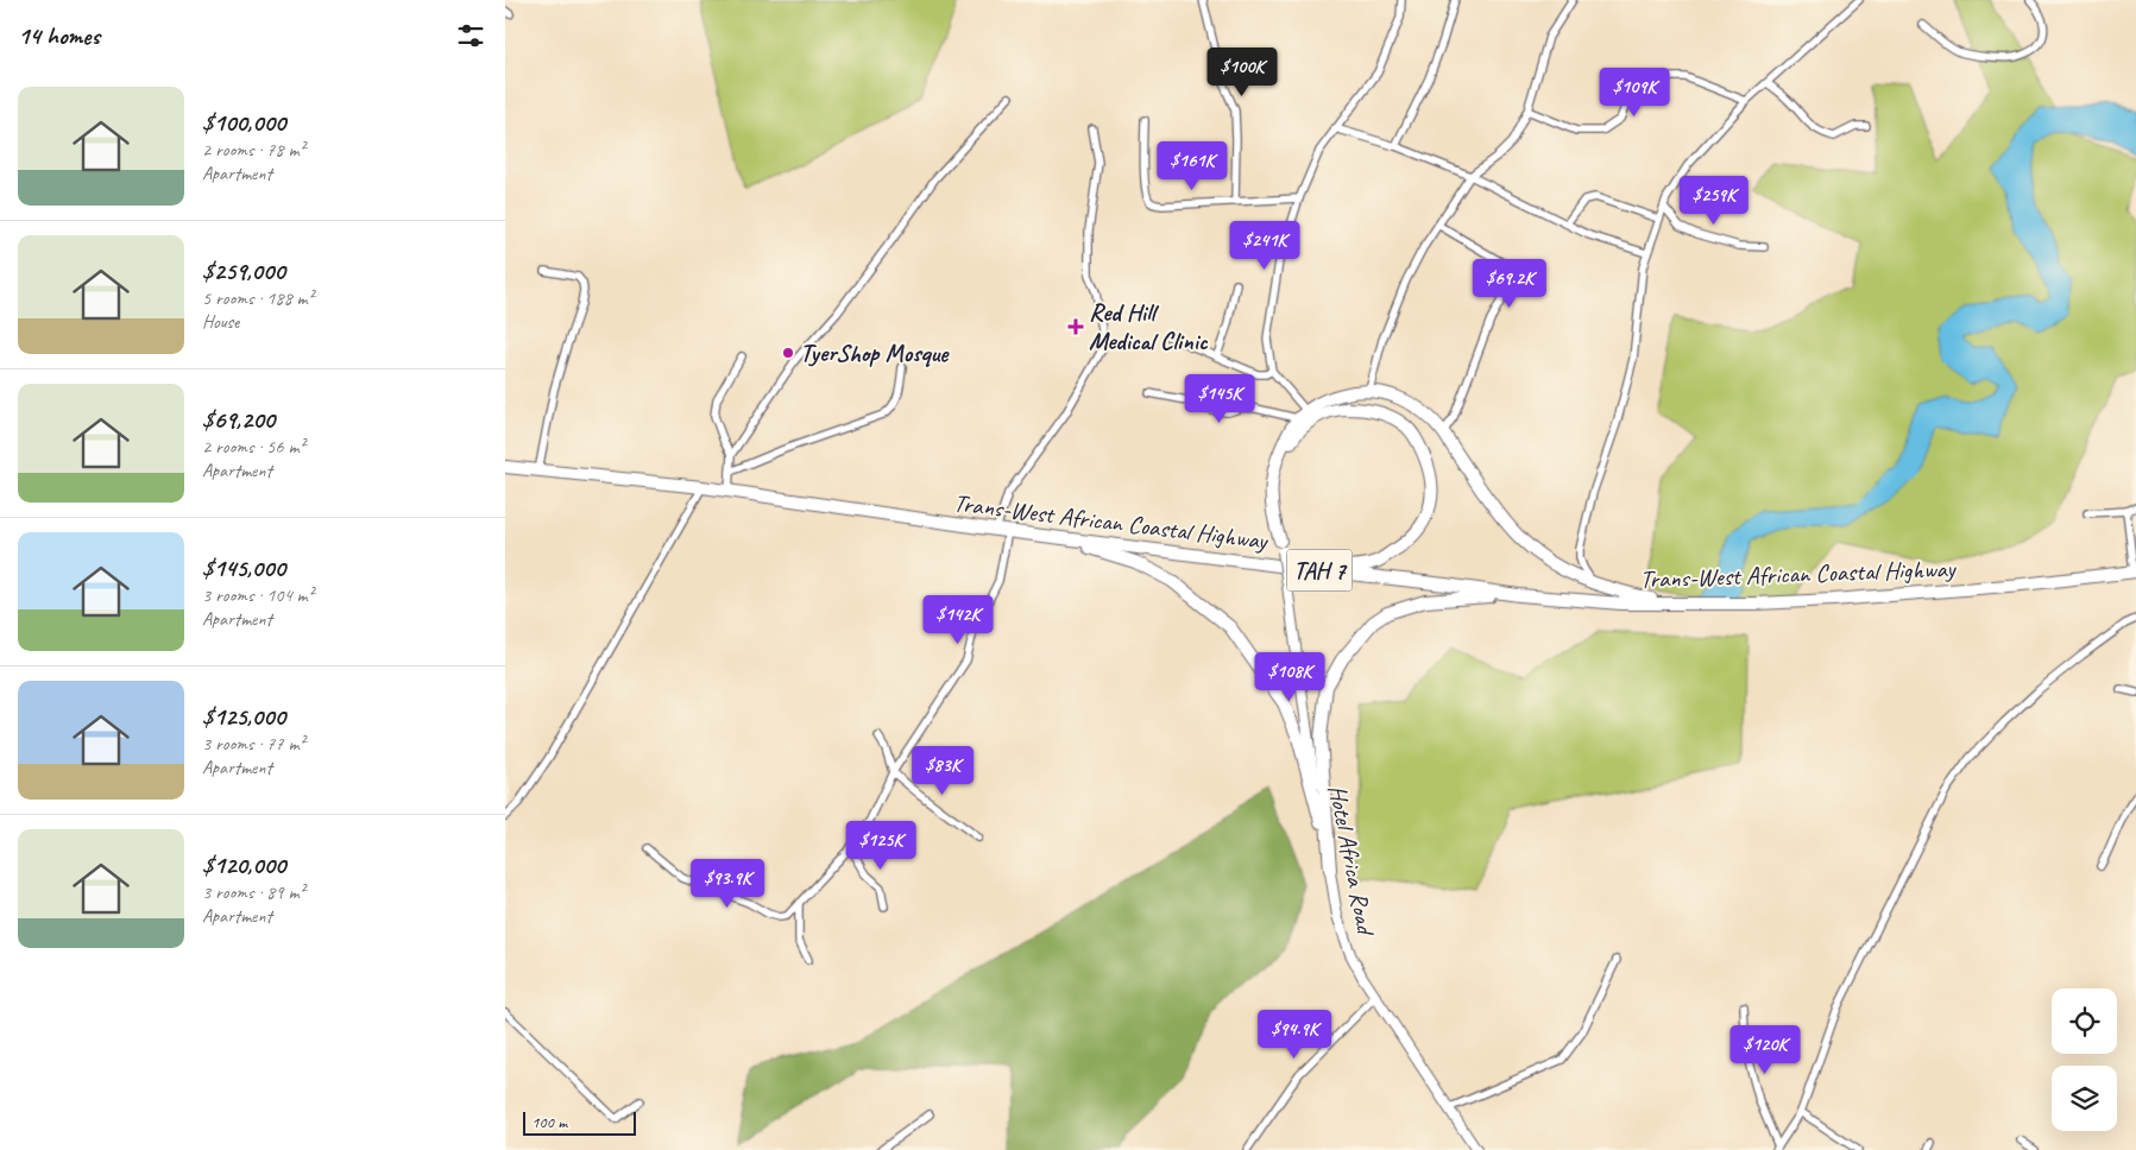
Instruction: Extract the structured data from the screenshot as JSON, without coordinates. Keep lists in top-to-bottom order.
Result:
{
  "streets": {
    "highway": ["Trans-West African Coastal Highway", "TAH 7"],
    "street": ["Hotel Africa Road"]
  },
  "places": {
    "health": ["Red Hill Medical Clinic"],
    "other": ["TyerShop Mosque"]
  },
  "scale_bar": "100 m",
  "page": {
    "heading": "14 homes",
    "price": [
      "$100K",
      "$109K",
      "$161K",
      "$259K",
      "$241K",
      "$69.2K",
      "$145K",
      "$142K",
      "$108K",
      "$83K",
      "$125K",
      "$93.9K",
      "$94.9K",
      "$120K"
    ],
    "list": [
      {
        "name": "$100,000",
        "note": "2 rooms · 78 m² · Apartment"
      },
      {
        "name": "$259,000",
        "note": "5 rooms · 188 m² · House"
      },
      {
        "name": "$69,200",
        "note": "2 rooms · 56 m² · Apartment"
      },
      {
        "name": "$145,000",
        "note": "3 rooms · 104 m² · Apartment"
      },
      {
        "name": "$125,000",
        "note": "3 rooms · 77 m² · Apartment"
      },
      {
        "name": "$120,000",
        "note": "3 rooms · 89 m² · Apartment"
      }
    ],
    "scale": "100 m"
  }
}
